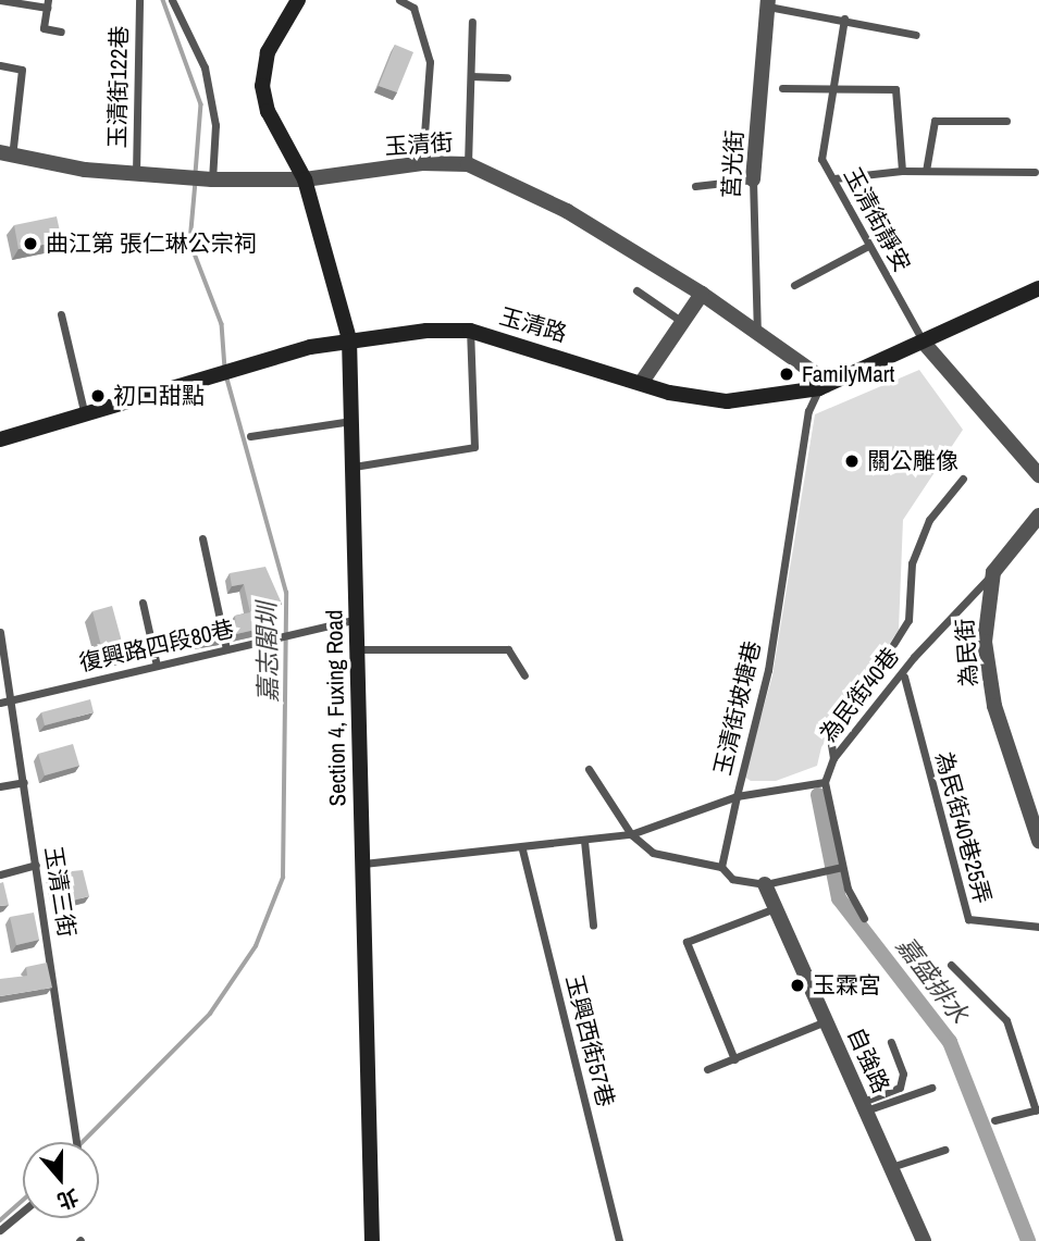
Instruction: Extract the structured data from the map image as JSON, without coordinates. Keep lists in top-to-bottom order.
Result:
{
  "streets": {
    "street": [
      "玉清街",
      "莒光街",
      "玉清路",
      "為民街",
      "Section 4, Fuxing Road",
      "自強路"
    ],
    "lane": [
      "玉清街122巷",
      "玉清街靜安",
      "復興路四段80巷",
      "為民街40巷",
      "玉清街坡塘巷",
      "為民街40巷25弄",
      "玉清三街",
      "玉興西街57巷"
    ]
  },
  "crossings": [
    ["玉清街122巷", "玉清街"],
    ["玉清街", "莒光街"],
    ["玉清街", "玉清路"],
    ["玉清街", "Section 4, Fuxing Road"],
    ["玉清街", "玉清街坡塘巷"],
    ["玉清街靜安", "玉清路"],
    ["玉清路", "Section 4, Fuxing Road"],
    ["玉清路", "玉清街坡塘巷"],
    ["復興路四段80巷", "Section 4, Fuxing Road"],
    ["復興路四段80巷", "玉清三街"],
    ["為民街", "為民街40巷"],
    ["為民街40巷", "為民街40巷25弄"],
    ["Section 4, Fuxing Road", "玉清街坡塘巷"],
    ["玉清街坡塘巷", "玉興西街57巷"]
  ],
  "water": ["嘉志閣圳", "嘉盛排水"],
  "places": [
    "曲江第 張仁琳公宗祠",
    "FamilyMart",
    "初口甜點",
    "關公雕像",
    "玉霖宮"
  ],
  "north": "bottom"
}
